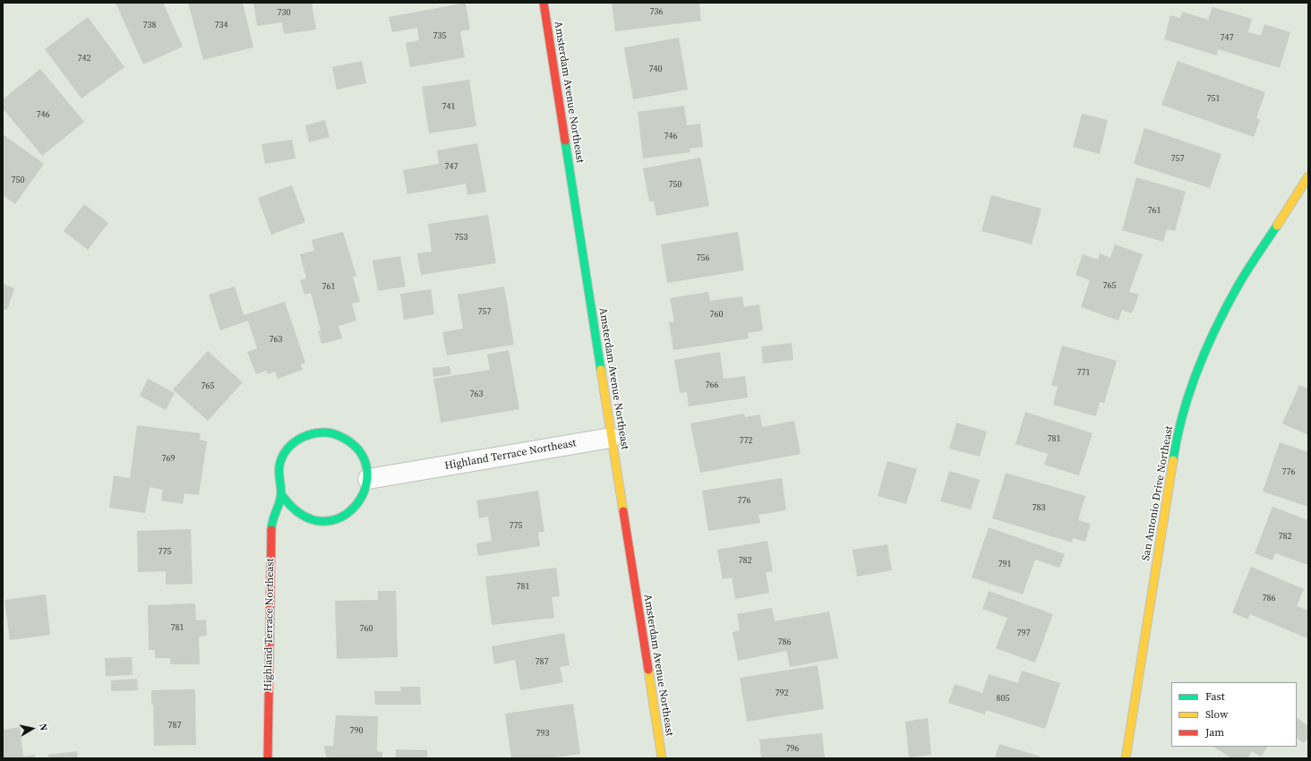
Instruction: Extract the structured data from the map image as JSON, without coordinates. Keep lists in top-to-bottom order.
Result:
{
  "streets": {
    "street": ["Amsterdam Avenue Northeast", "Highland Terrace Northeast", "San Antonio Drive Northeast"]
  },
  "crossings": [
    ["Amsterdam Avenue Northeast", "Highland Terrace Northeast"]
  ],
  "house_numbers": [
    "736",
    "730",
    "738",
    "734",
    "735",
    "747",
    "742",
    "740",
    "751",
    "741",
    "746",
    "746",
    "757",
    "747",
    "750",
    "750",
    "761",
    "753",
    "756",
    "765",
    "761",
    "757",
    "760",
    "763",
    "771",
    "766",
    "765",
    "763",
    "781",
    "772",
    "769",
    "776",
    "776",
    "783",
    "775",
    "782",
    "775",
    "782",
    "791",
    "781",
    "786",
    "781",
    "760",
    "797",
    "786",
    "787",
    "792",
    "805",
    "787",
    "790",
    "793",
    "796"
  ],
  "legend": ["Fast", "Slow", "Jam"],
  "north": "right"
}
